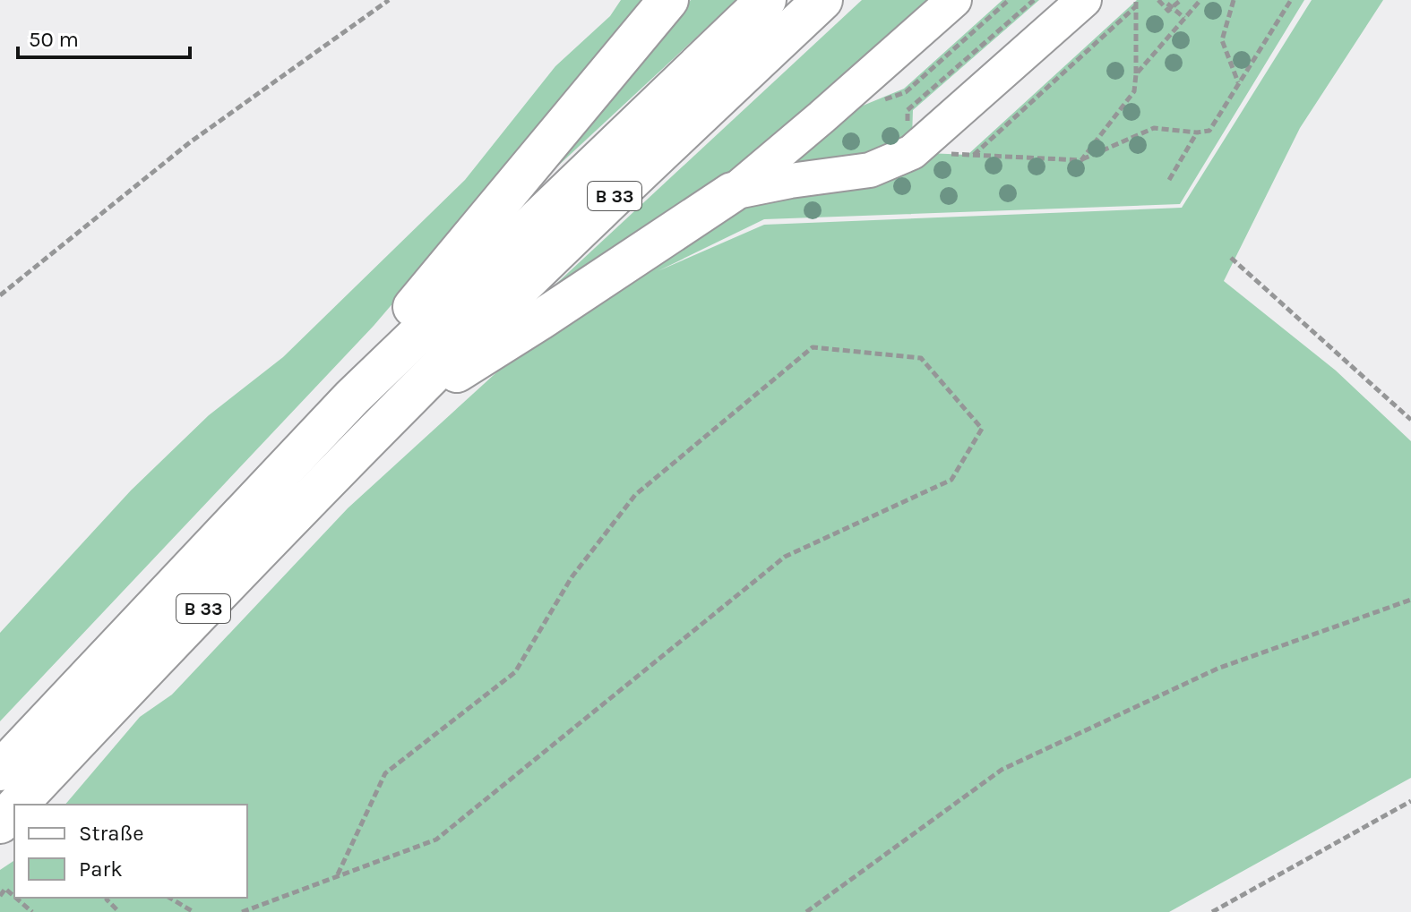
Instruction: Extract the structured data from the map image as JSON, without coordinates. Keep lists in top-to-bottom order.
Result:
{
  "streets": {
    "highway": ["B 33"]
  },
  "legend": ["Straße", "Park"],
  "scale_bar": "50 m"
}
